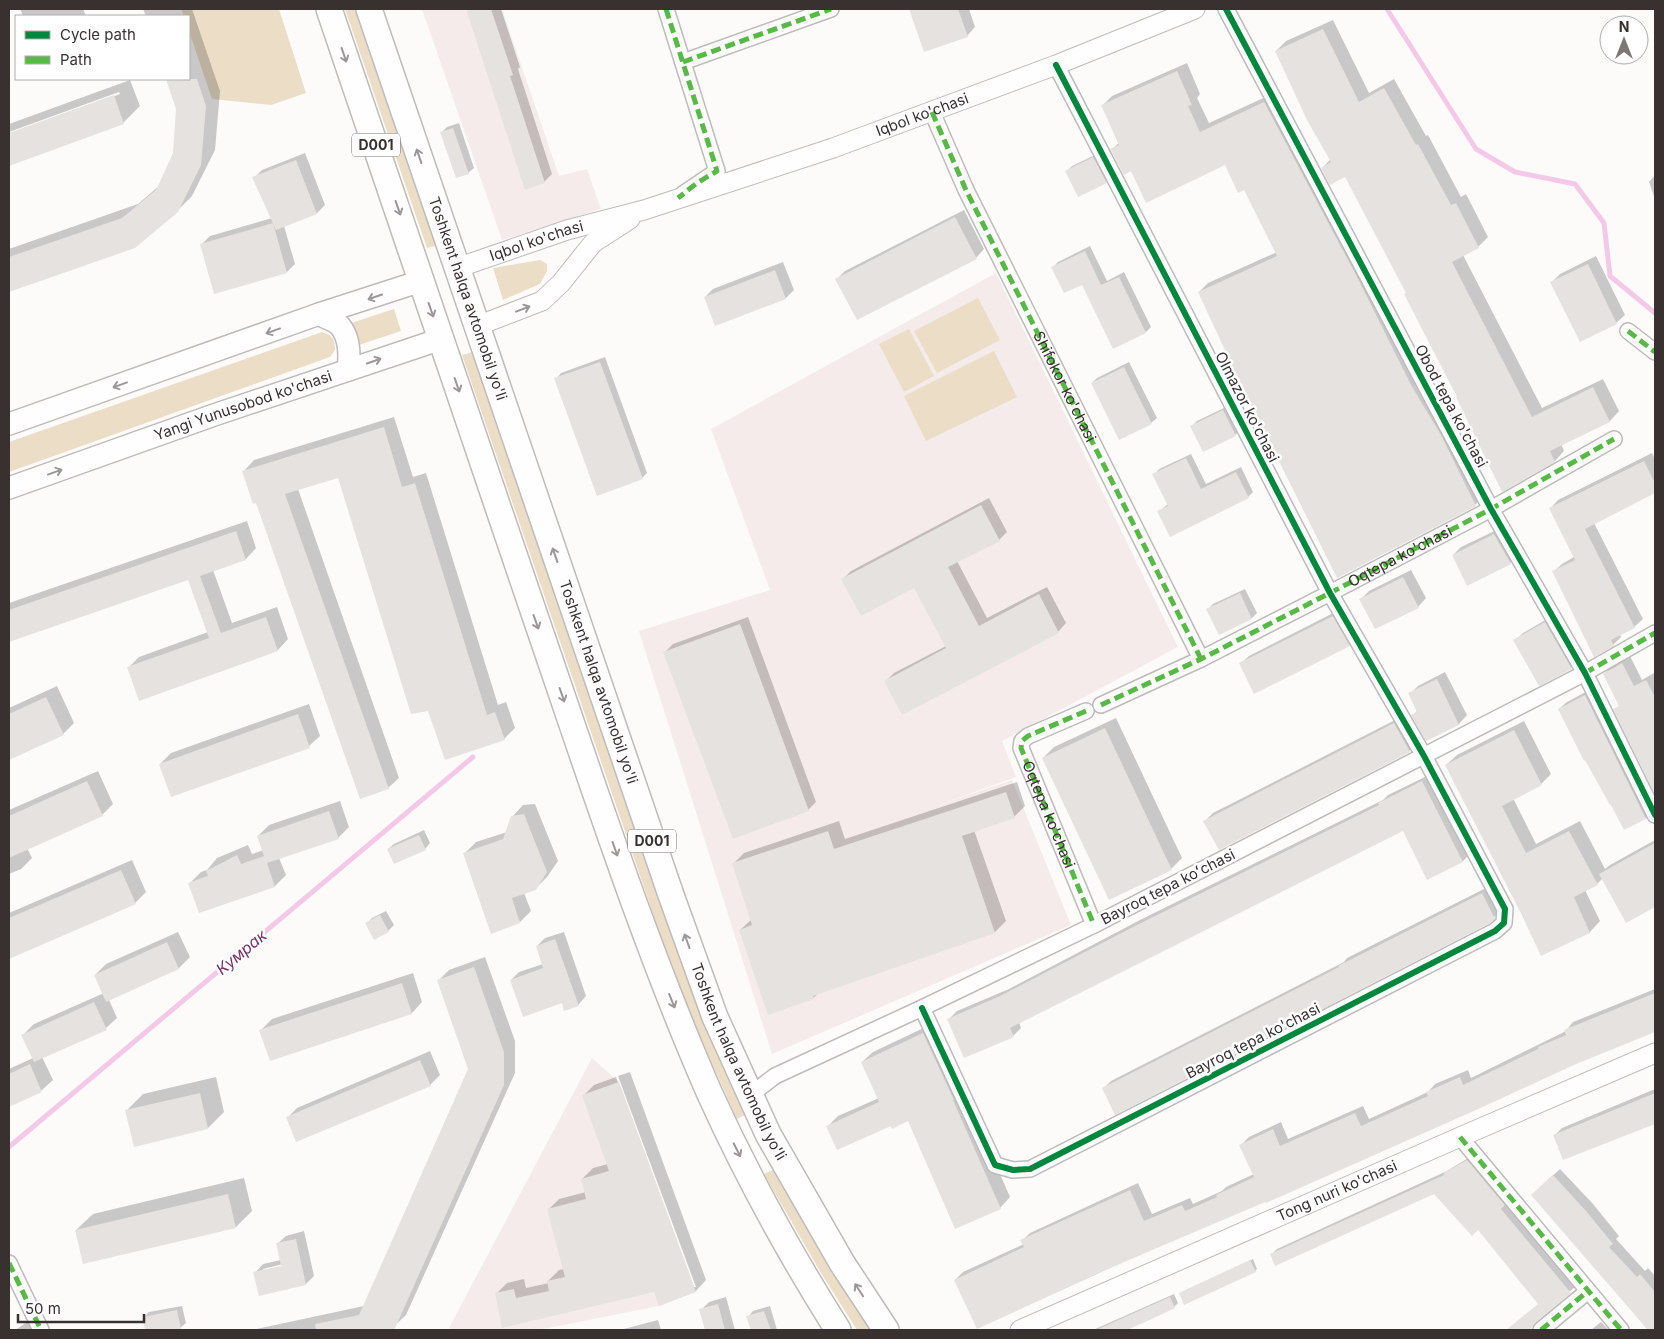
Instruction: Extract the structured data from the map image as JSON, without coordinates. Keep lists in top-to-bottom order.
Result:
{
  "streets": {
    "highway": ["D001", "Toshkent halqa avtomobil yo'li", "Yangi Yunusobod ko'chasi"],
    "street": [
      "Iqbol ko'chasi",
      "Shifokor ko'chasi",
      "Obod tepa ko'chasi",
      "Olmazor ko'chasi",
      "Oqtepa ko'chasi",
      "Bayroq tepa koʻchasi",
      "Bayroq tepa ko'chasi",
      "Tong nuri ko'chasi"
    ]
  },
  "crossings": [
    ["Iqbol ko'chasi", "Toshkent halqa avtomobil yo'li"],
    ["Iqbol ko'chasi", "Shifokor ko'chasi"],
    ["Iqbol ko'chasi", "Yangi Yunusobod ko'chasi"],
    ["Iqbol ko'chasi", "Olmazor ko'chasi"],
    ["D001", "Yangi Yunusobod ko'chasi"],
    ["Toshkent halqa avtomobil yo'li", "Yangi Yunusobod ko'chasi"],
    ["Toshkent halqa avtomobil yo'li", "Bayroq tepa koʻchasi"],
    ["Shifokor ko'chasi", "Oqtepa ko'chasi"],
    ["Obod tepa ko'chasi", "Oqtepa ko'chasi"],
    ["Obod tepa ko'chasi", "Bayroq tepa koʻchasi"],
    ["Olmazor ko'chasi", "Oqtepa ko'chasi"],
    ["Olmazor ko'chasi", "Bayroq tepa koʻchasi"],
    ["Olmazor ko'chasi", "Bayroq tepa ko'chasi"],
    ["Oqtepa ko'chasi", "Bayroq tepa koʻchasi"],
    ["Bayroq tepa koʻchasi", "Bayroq tepa ko'chasi"]
  ],
  "one_way": ["Yangi Yunusobod ko'chasi"],
  "water": ["Кумрак"],
  "legend": ["Cycle path", "Path"],
  "scale_bar": "50 m",
  "north": "top"
}
